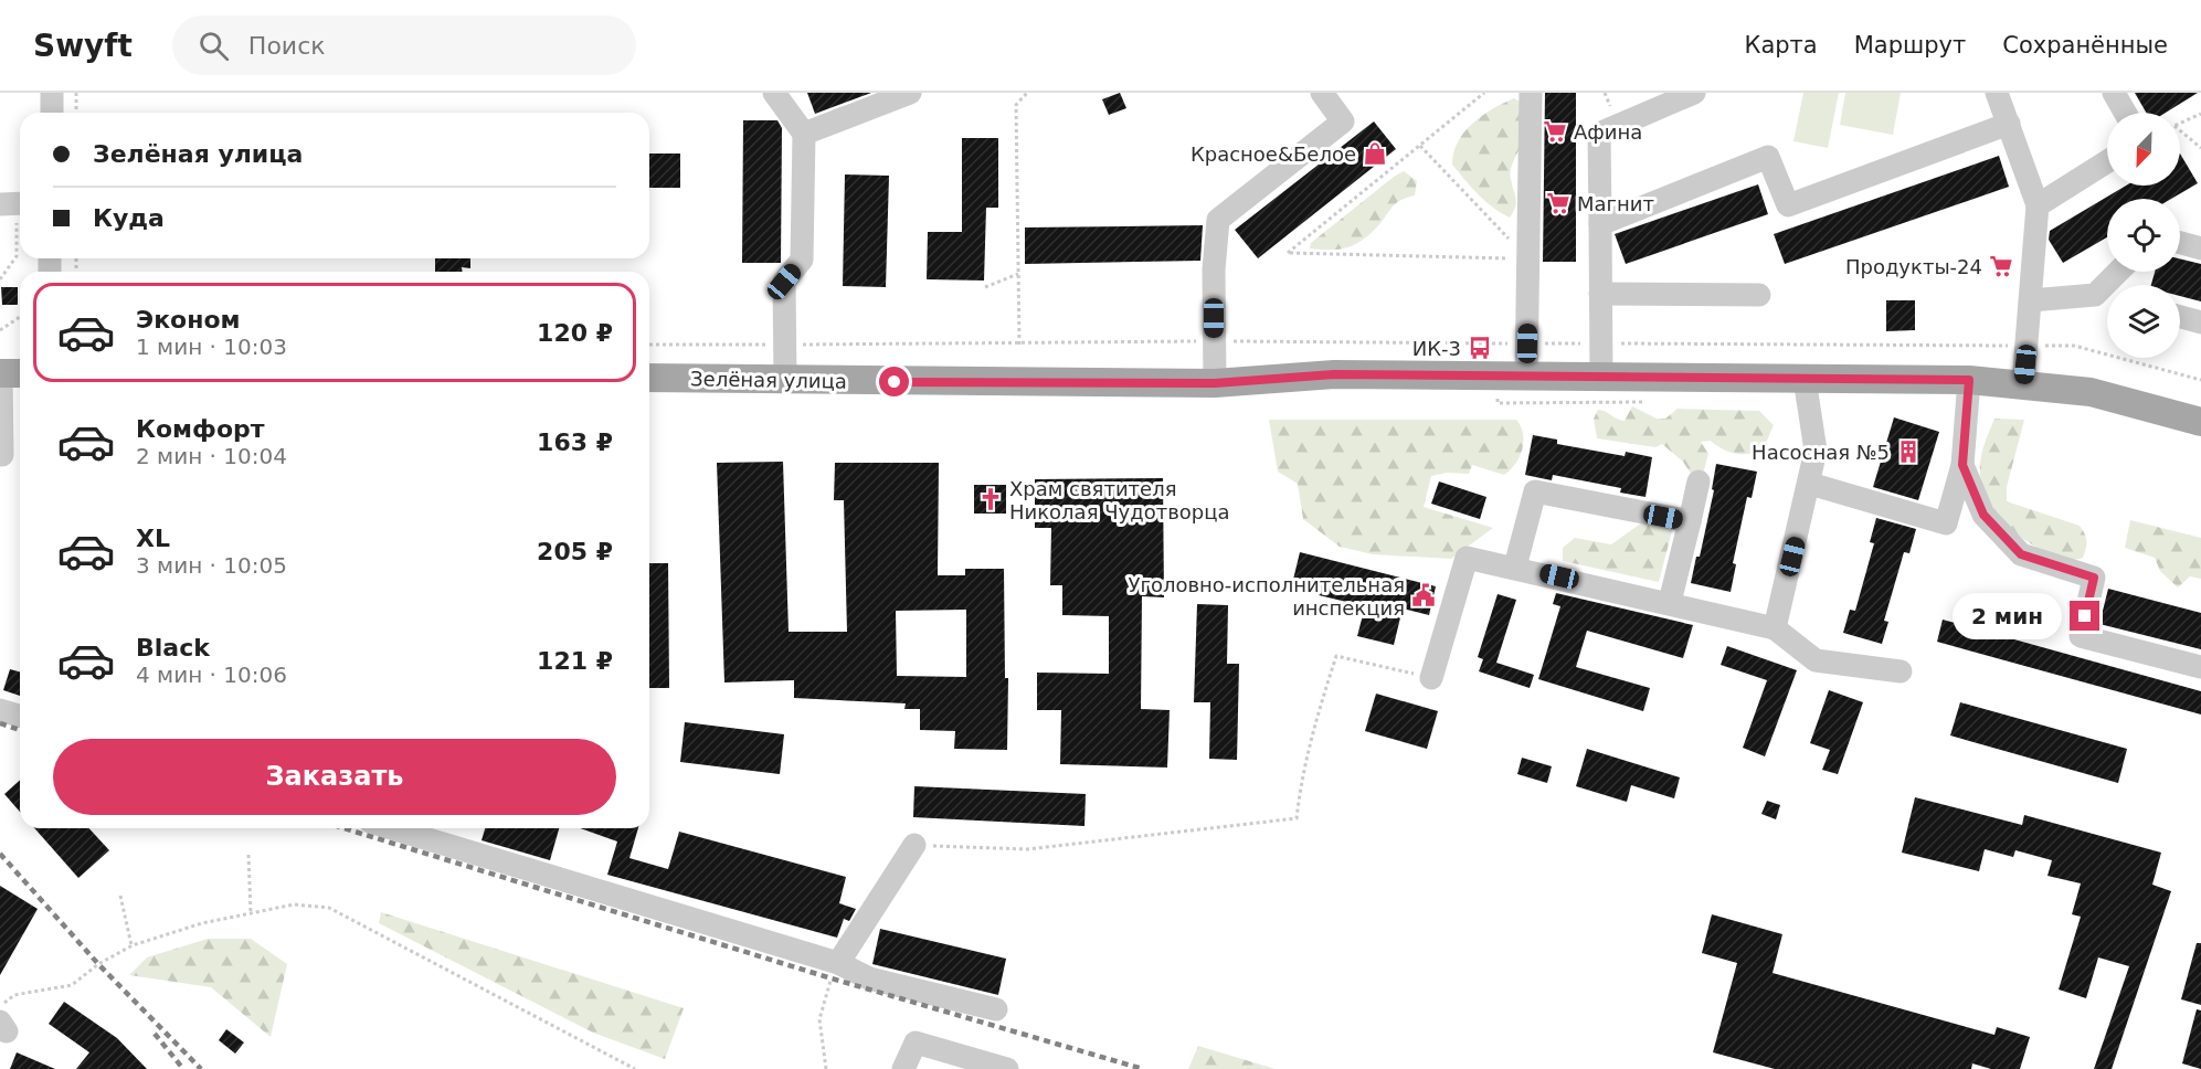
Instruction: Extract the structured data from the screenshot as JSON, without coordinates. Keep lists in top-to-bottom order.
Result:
{
  "streets": {
    "main road": ["Зелёная улица"]
  },
  "places": {
    "supermarket": ["Афина", "Магнит", "Продукты-24"],
    "shop": ["Красное&Белое"],
    "bus stop": ["ИК-3"],
    "building": ["Насосная №5"],
    "church": ["Храм святителя Николая Чудотворца"],
    "public building": ["Уголовно-исполнительная инспекция"]
  },
  "north": "bottom left",
  "page": {
    "header": "Swyft",
    "search": "Поиск",
    "nav": ["Карта", "Маршрут", "Сохранённые"],
    "banner": ["Зелёная улица", "Куда"],
    "list": [
      {
        "name": "Эконом",
        "note": "1 мин · 10:03",
        "value": "120 ₽"
      },
      {
        "name": "Комфорт",
        "note": "2 мин · 10:04",
        "value": "163 ₽"
      },
      {
        "name": "XL",
        "note": "3 мин · 10:05",
        "value": "205 ₽"
      },
      {
        "name": "Black",
        "note": "4 мин · 10:06",
        "value": "121 ₽"
      }
    ],
    "bubble": "2 мин",
    "buttons": "Заказать"
  }
}
